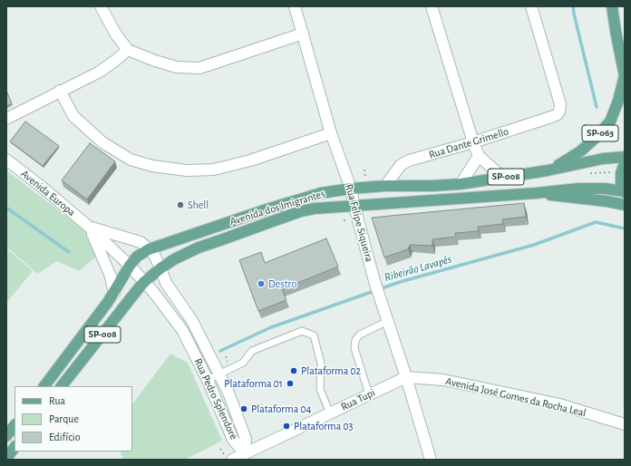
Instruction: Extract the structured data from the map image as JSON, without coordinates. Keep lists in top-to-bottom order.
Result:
{
  "streets": {
    "main road": ["SP-063", "SP-008", "Avenida dos Imigrantes"],
    "street": [
      "Rua Dante Grimello",
      "Avenida Europa",
      "Rua Felipe Siqueira",
      "Avenida José Gomes da Rocha Leal",
      "Rua Pedro Splendore",
      "Rua Tupi"
    ]
  },
  "crossings": [
    ["SP-063", "Avenida dos Imigrantes"],
    ["Rua Dante Grimello", "Avenida dos Imigrantes"],
    ["SP-008", "Avenida dos Imigrantes"],
    ["Avenida Europa", "Avenida dos Imigrantes"],
    ["Avenida Europa", "Rua Pedro Splendore"],
    ["Avenida dos Imigrantes", "Rua Felipe Siqueira"],
    ["Avenida dos Imigrantes", "Rua Pedro Splendore"],
    ["Rua Felipe Siqueira", "Avenida José Gomes da Rocha Leal"],
    ["Rua Felipe Siqueira", "Rua Tupi"],
    ["Avenida José Gomes da Rocha Leal", "Rua Tupi"],
    ["Rua Pedro Splendore", "Rua Tupi"]
  ],
  "water": ["Ribeirão Lavapés"],
  "places": [
    "Shell",
    "Destro",
    "Plataforma 02",
    "Plataforma 01",
    "Plataforma 04",
    "Plataforma 03"
  ],
  "legend": ["Rua", "Parque", "Edifício"]
}
